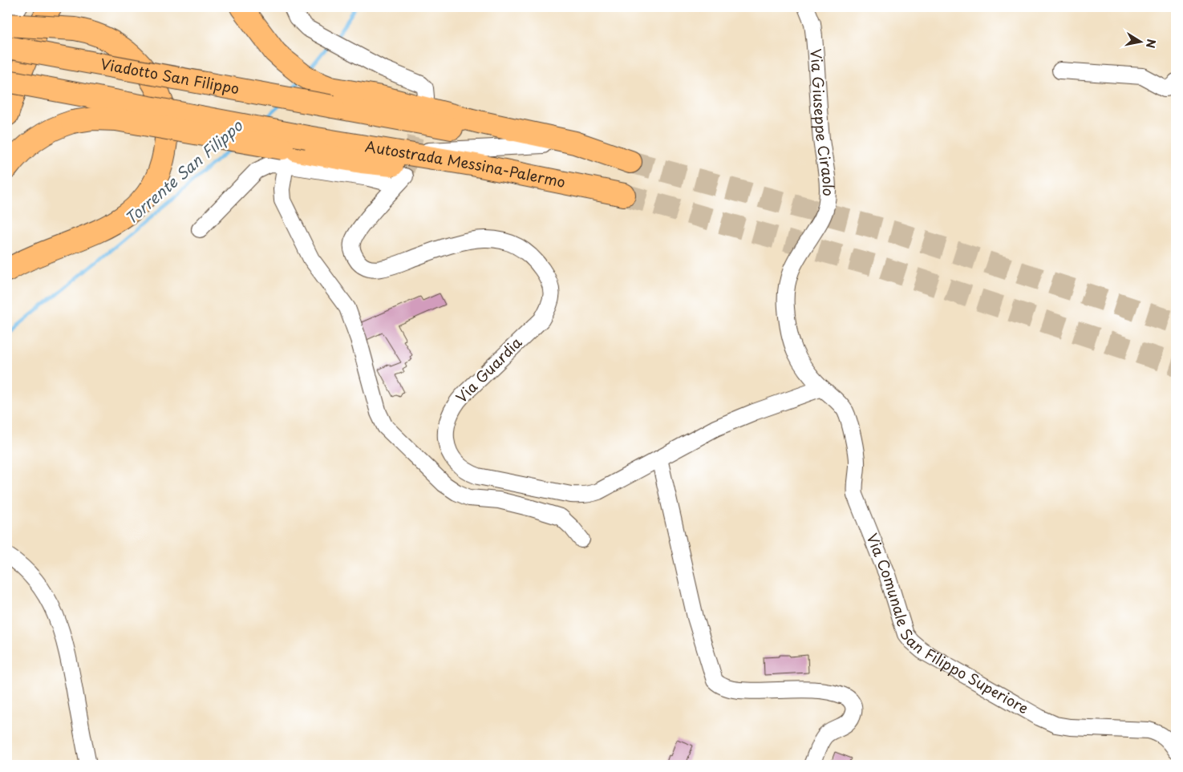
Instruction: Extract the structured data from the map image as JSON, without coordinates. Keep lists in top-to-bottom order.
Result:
{
  "streets": {
    "highway": ["Viadotto San Filippo", "Autostrada Messina-Palermo"],
    "street": ["Via Giuseppe Ciraolo", "Via Guardia", "Via Comunale San Filippo Superiore"]
  },
  "crossings": [
    ["Via Giuseppe Ciraolo", "Via Guardia"],
    ["Via Giuseppe Ciraolo", "Via Comunale San Filippo Superiore"],
    ["Via Guardia", "Via Comunale San Filippo Superiore"]
  ],
  "water": ["Torrente San Filippo"],
  "north": "right"
}
